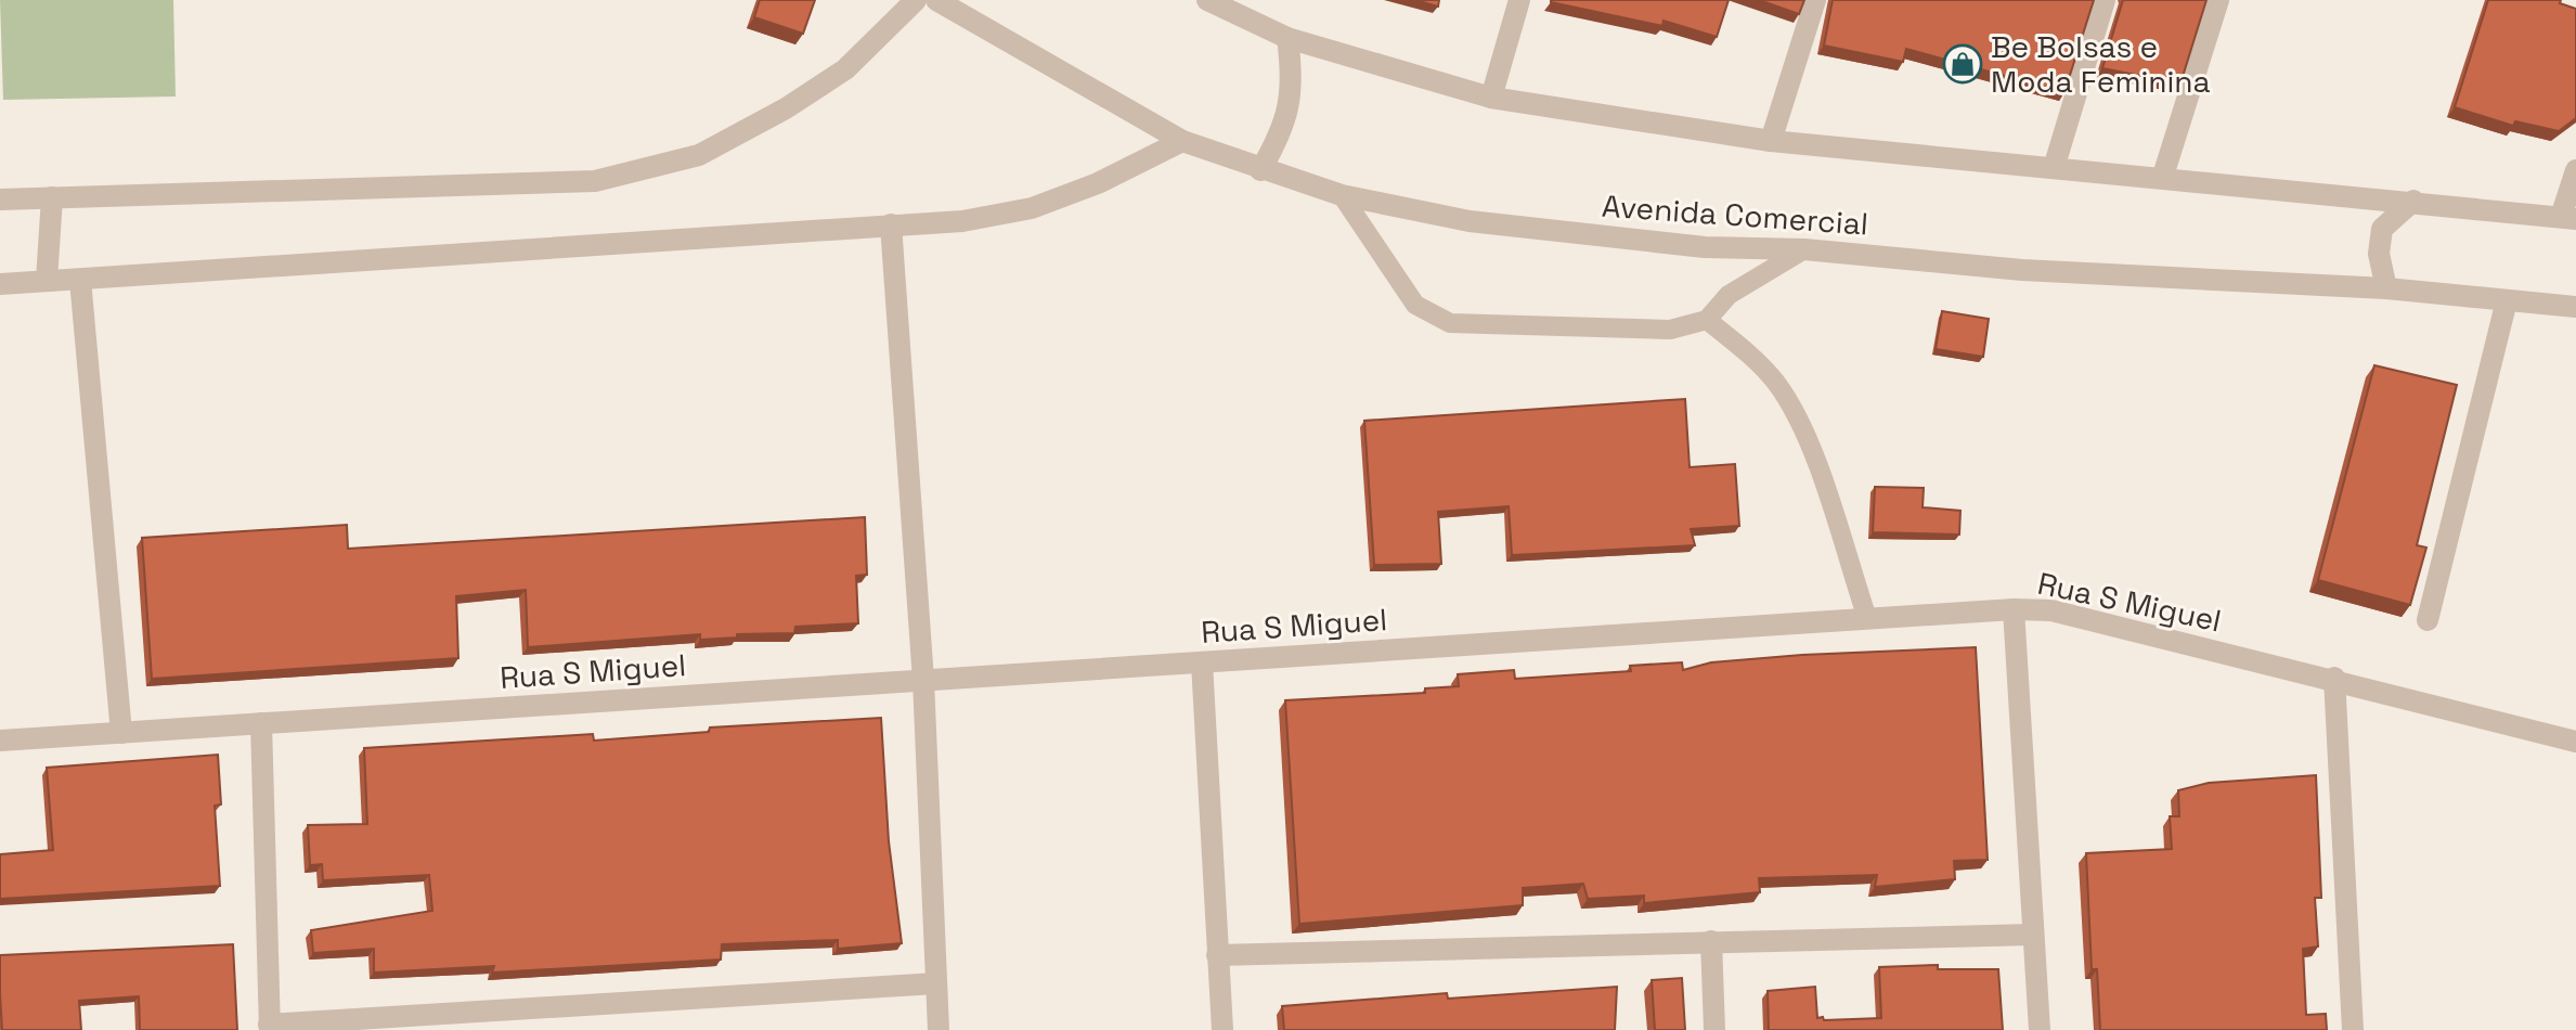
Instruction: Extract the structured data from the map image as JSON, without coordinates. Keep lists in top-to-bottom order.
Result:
{
  "streets": {
    "street": ["Avenida Comercial", "Rua S Miguel"]
  },
  "places": {
    "shop": ["Be Bolsas e Moda Feminina"]
  }
}
